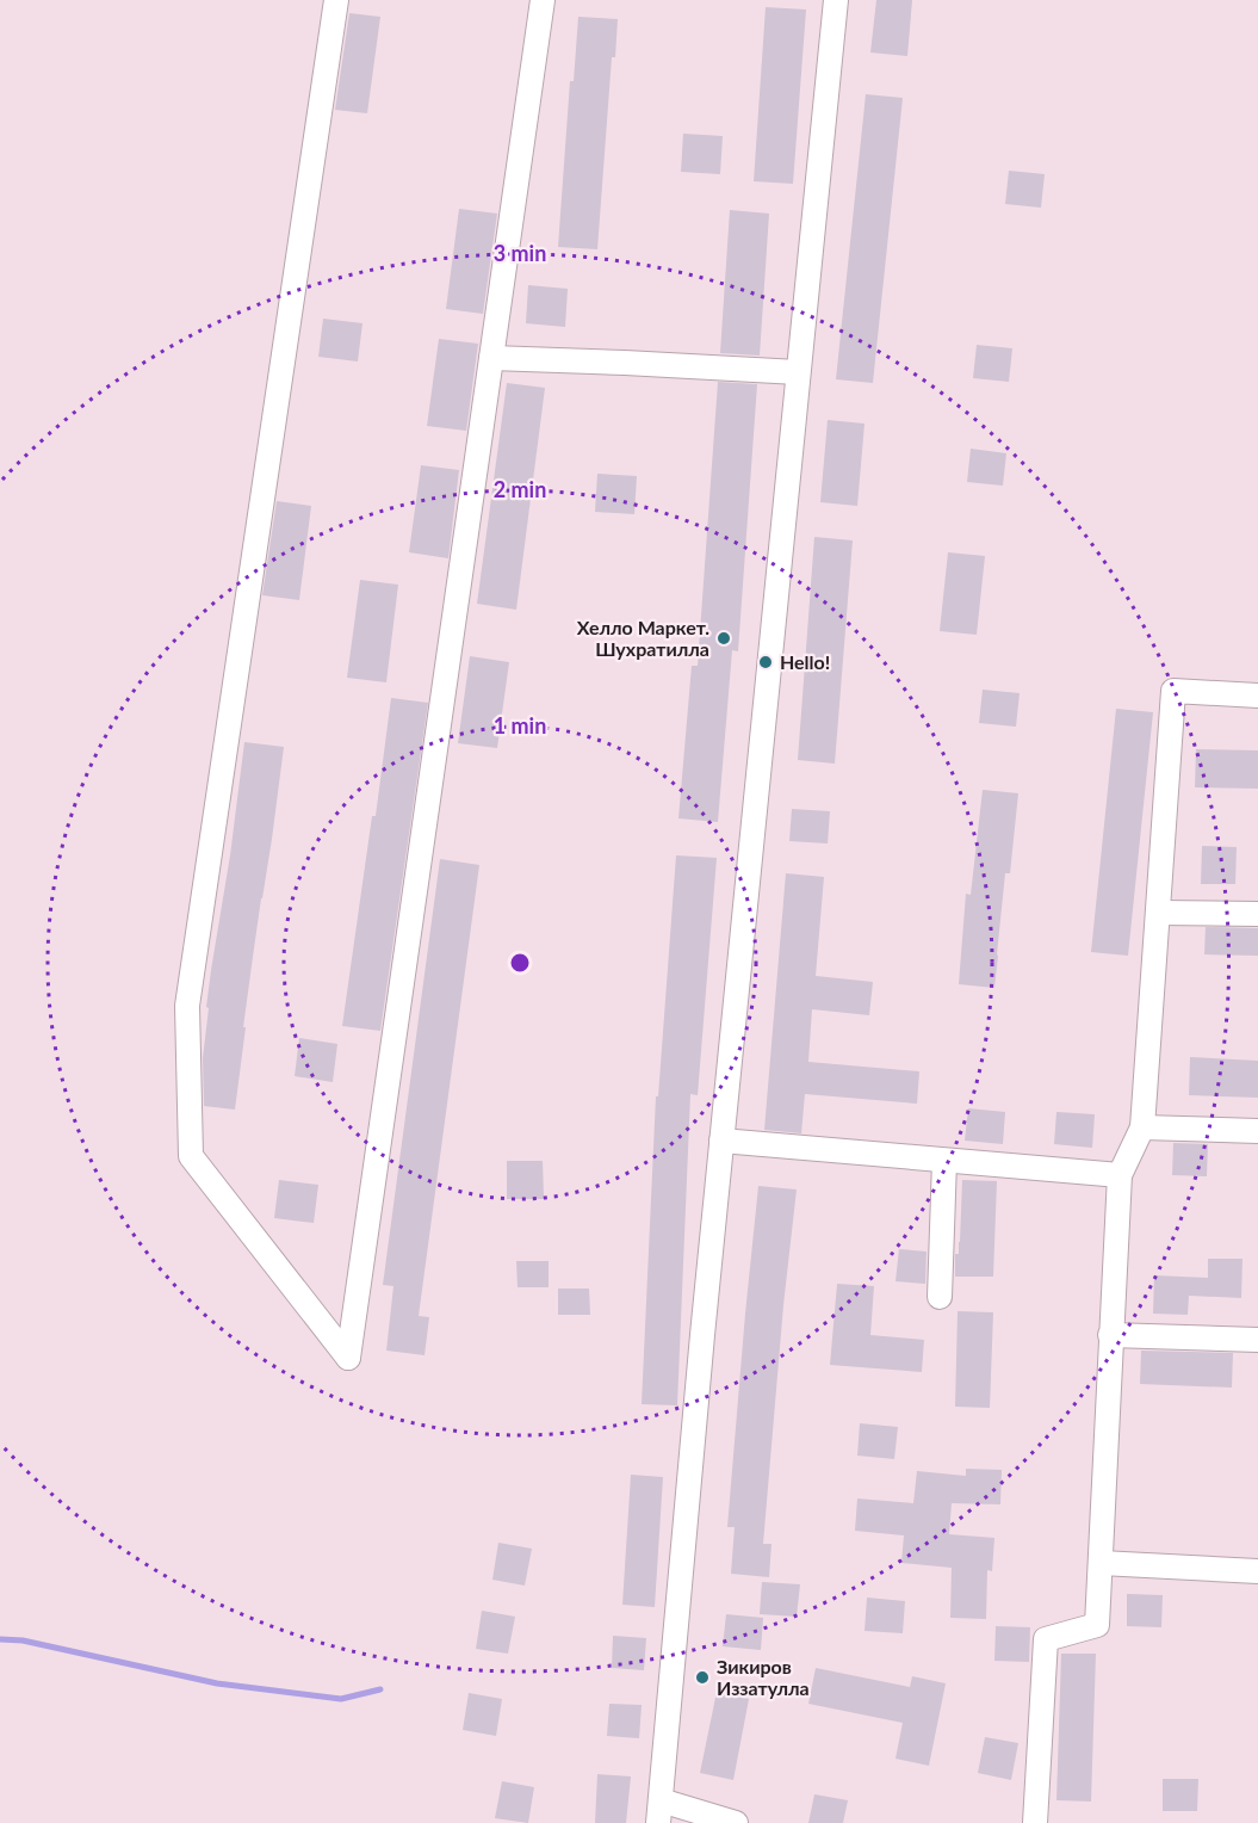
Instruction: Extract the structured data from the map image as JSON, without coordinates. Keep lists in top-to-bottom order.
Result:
{
  "places": ["Хелло Маркет. Шухратилла", "Hello!", "Зикиров Иззатулла"],
  "rings": ["3 min", "2 min", "1 min"]
}
